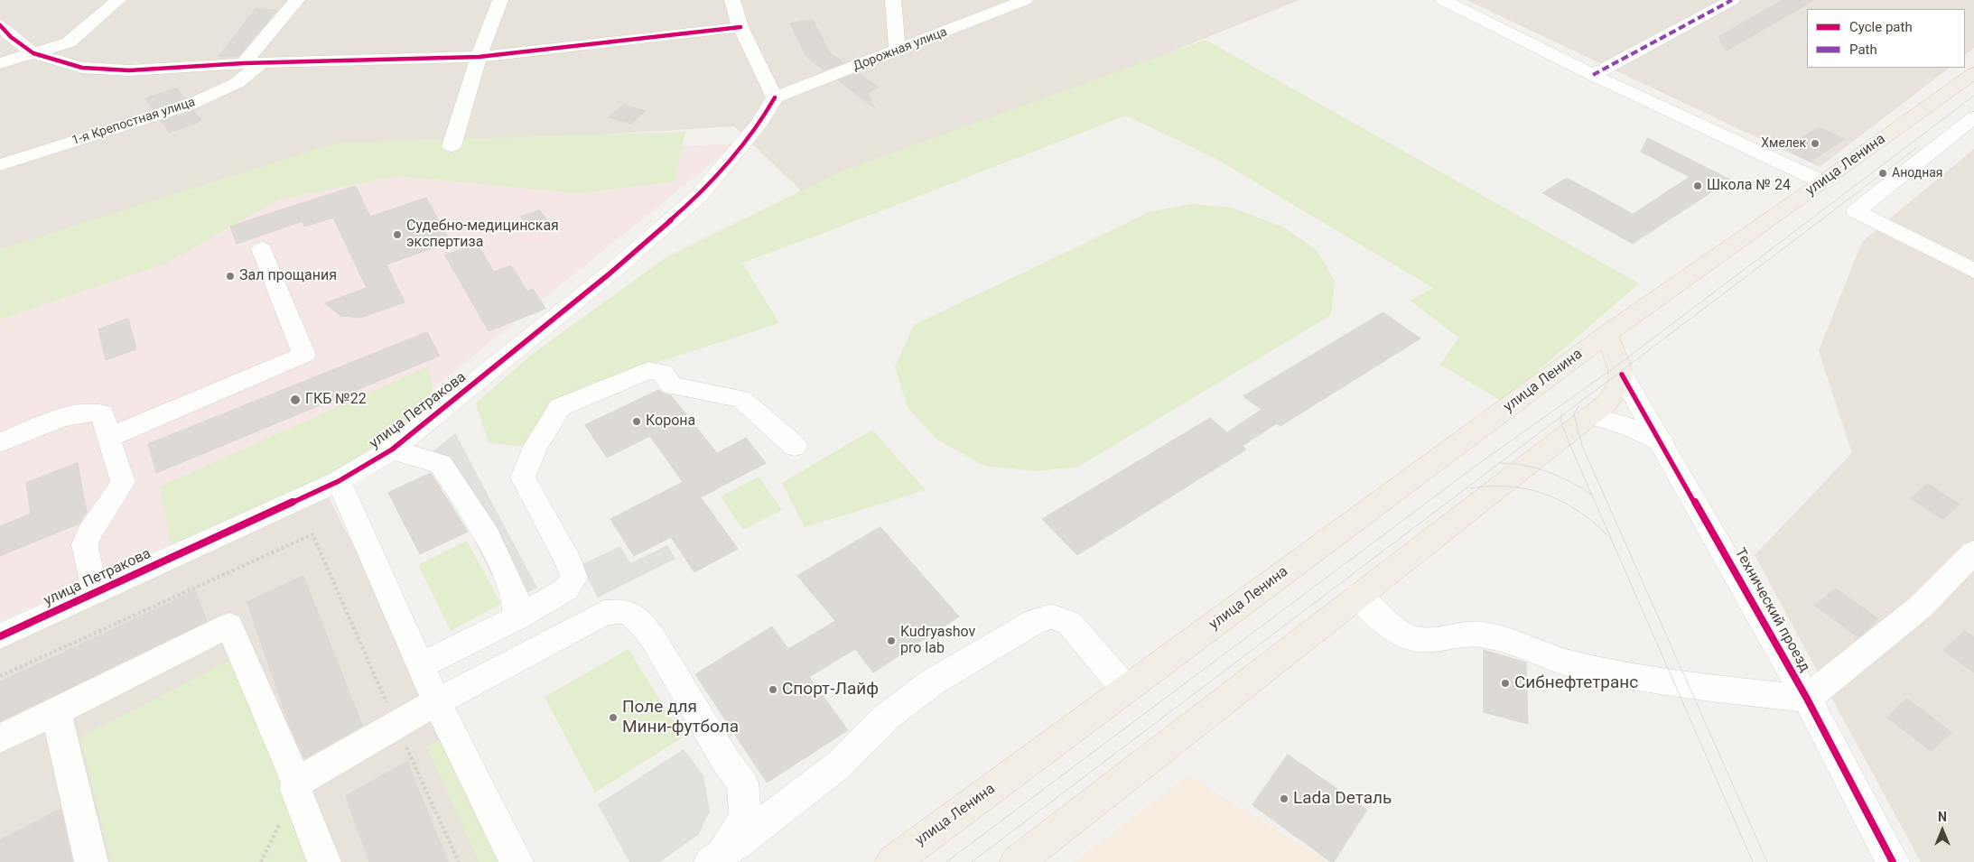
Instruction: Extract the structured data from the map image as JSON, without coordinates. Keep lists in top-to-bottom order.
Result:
{
  "streets": {
    "main road": ["улица Ленина"],
    "street": [
      "Дорожная улица",
      "1-я Крепостная улица",
      "улица Петракова",
      "Технический проезд"
    ]
  },
  "crossings": [
    ["Дорожная улица", "улица Петракова"]
  ],
  "places": [
    "Хмелек",
    "Анодная",
    "Школа № 24",
    "Судебно-медицинская экспертиза",
    "Зал прощания",
    "ГКБ №22",
    "Корона",
    "Kudryashov pro lab",
    "Сибнефтетранс",
    "Спорт-Лайф",
    "Поле для Мини-футбола",
    "Lada Dеталь"
  ],
  "legend": ["Cycle path", "Path"],
  "north": "top"
}
